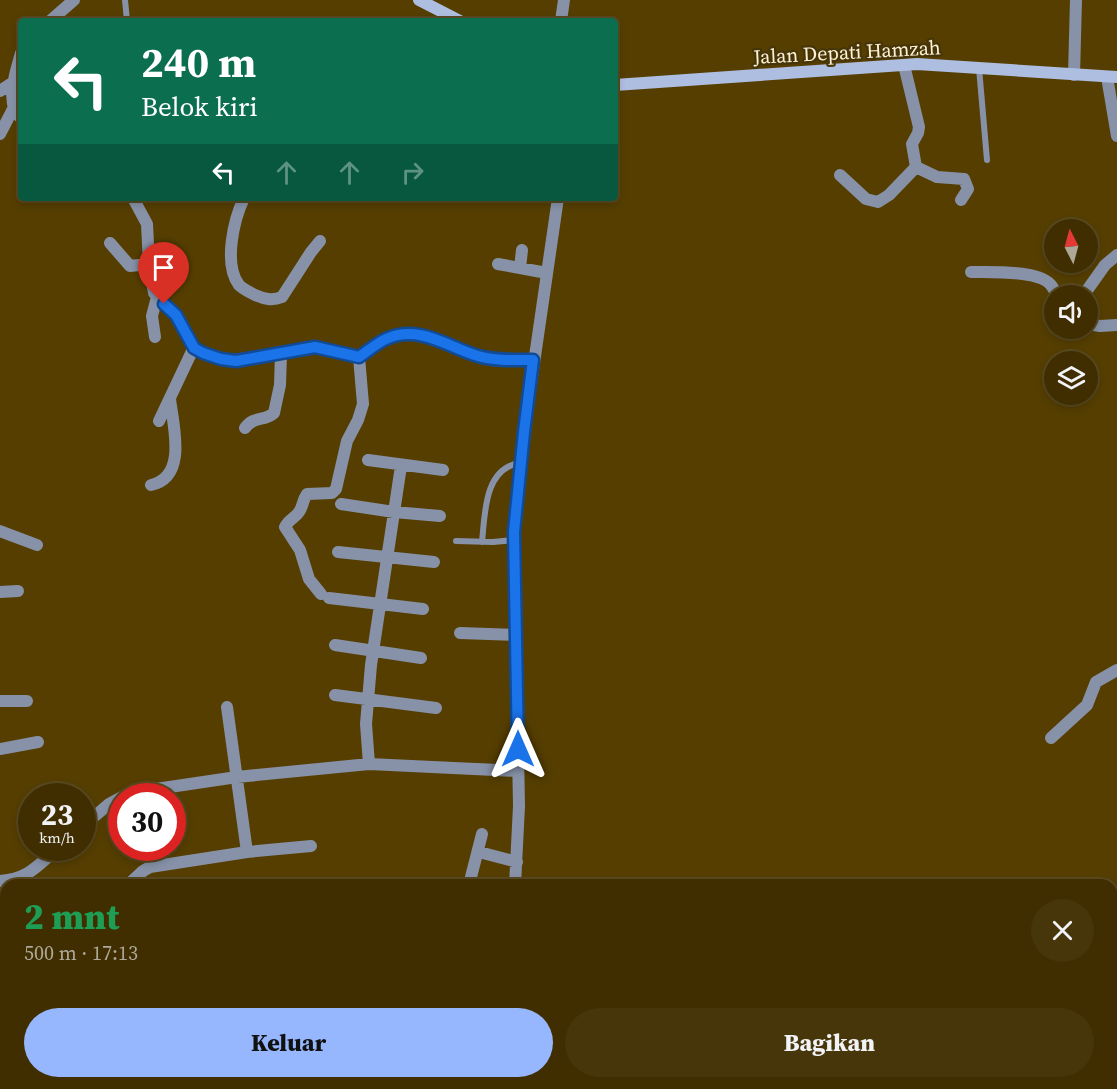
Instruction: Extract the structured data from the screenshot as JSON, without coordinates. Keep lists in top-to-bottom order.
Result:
{
  "streets": {
    "main road": ["Jalan Depati Hamzah"]
  },
  "north": "top",
  "page": {
    "turn": ["240 m", "Belok kiri"],
    "speed": "23 km/h",
    "limit": "30",
    "heading": ["2 mnt", "500 m · 17:13"],
    "buttons": ["Keluar", "Bagikan"]
  }
}
